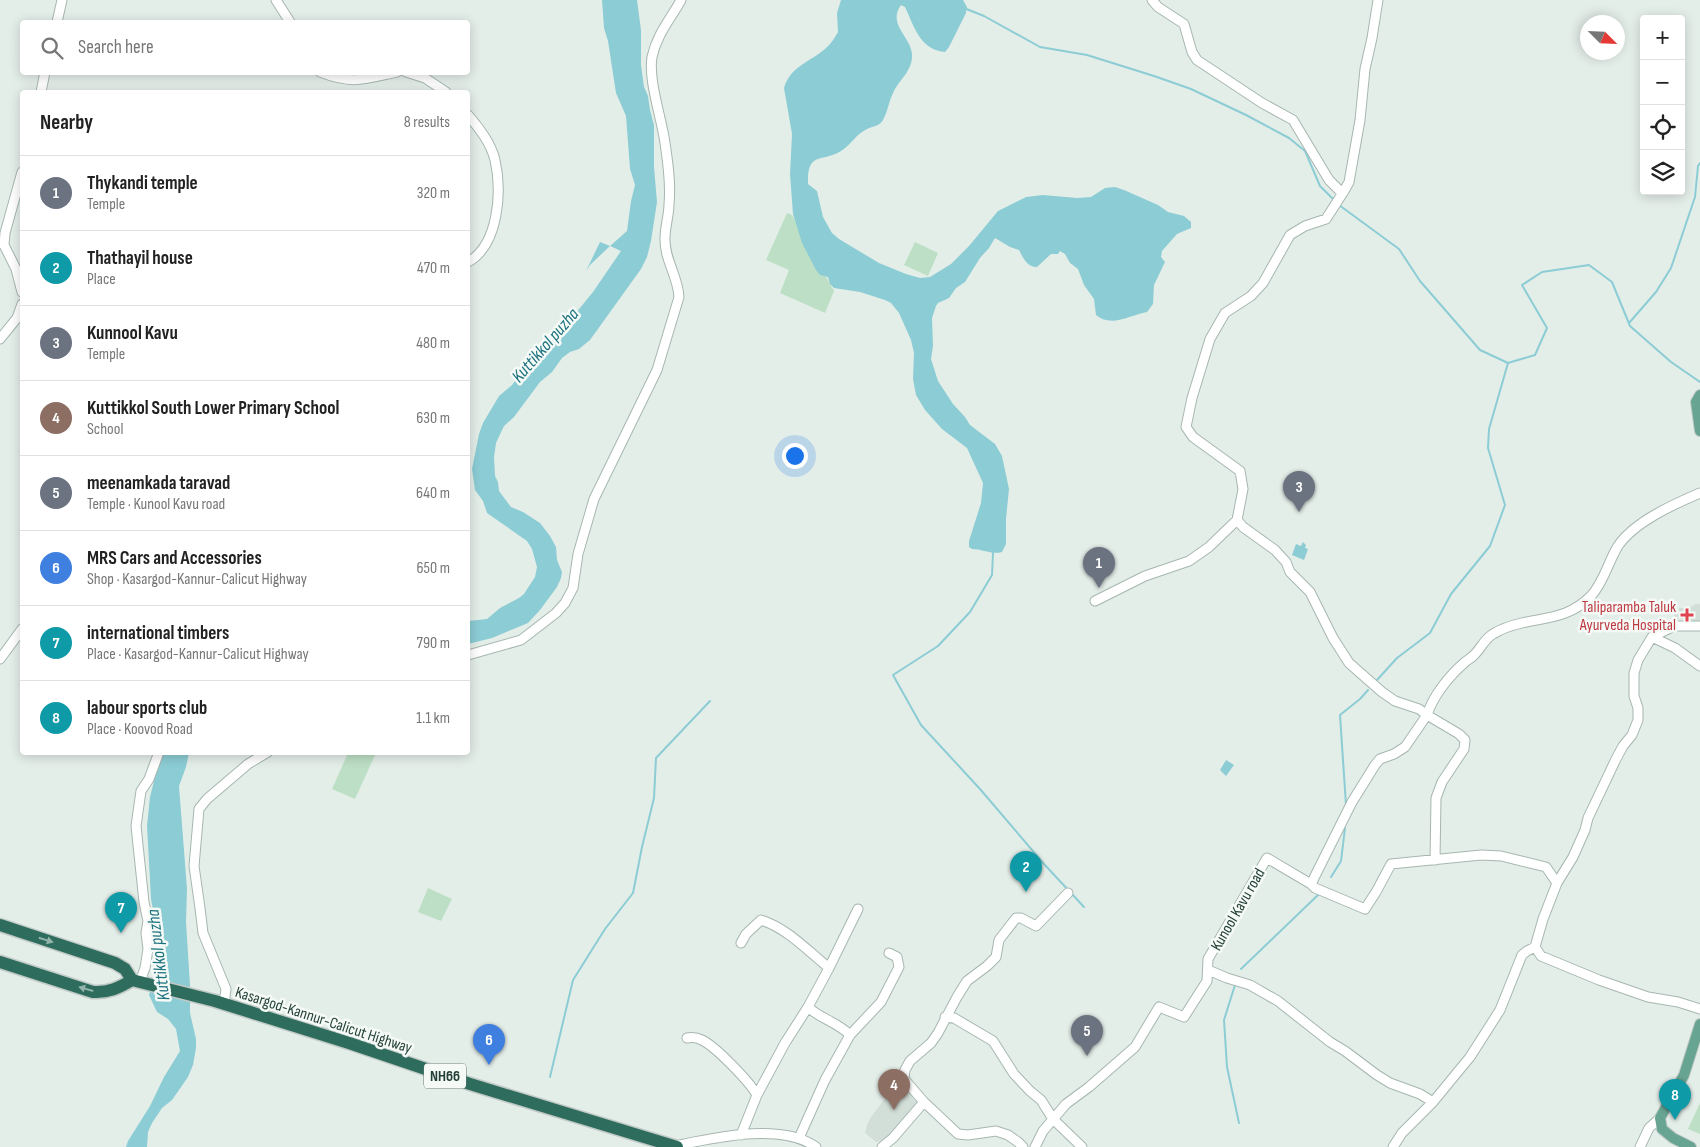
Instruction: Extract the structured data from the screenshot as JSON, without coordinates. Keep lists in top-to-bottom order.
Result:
{
  "streets": {
    "highway": ["Kasargod-Kannur-Calicut Highway", "NH66"],
    "street": ["Kunool Kavu road"]
  },
  "water": ["Kuttikkol puzha"],
  "places": {
    "health": ["Taliparamba Taluk Ayurveda Hospital"]
  },
  "north": "bottom right",
  "page": {
    "map_buttons": ["+", "−"],
    "search": "Search here",
    "heading": ["Nearby", "8 results"],
    "list": [
      {
        "mark": "1",
        "name": "Thykandi temple",
        "note": "Temple",
        "value": "320 m"
      },
      {
        "mark": "2",
        "name": "Thathayil house",
        "note": "Place",
        "value": "470 m"
      },
      {
        "mark": "3",
        "name": "Kunnool Kavu",
        "note": "Temple",
        "value": "480 m"
      },
      {
        "mark": "4",
        "name": "Kuttikkol South Lower Primary School",
        "note": "School",
        "value": "630 m"
      },
      {
        "mark": "5",
        "name": "meenamkada taravad",
        "note": "Temple · Kunool Kavu road",
        "value": "640 m"
      },
      {
        "mark": "6",
        "name": "MRS Cars and Accessories",
        "note": "Shop · Kasargod-Kannur-Calicut Highway",
        "value": "650 m"
      },
      {
        "mark": "7",
        "name": "international timbers",
        "note": "Place · Kasargod-Kannur-Calicut Highway",
        "value": "790 m"
      },
      {
        "mark": "8",
        "name": "labour sports club",
        "note": "Place · Koovod Road",
        "value": "1.1 km"
      }
    ],
    "pins": [
      "3",
      "1",
      "2",
      "7",
      "5",
      "6",
      "4",
      "8"
    ]
  }
}
